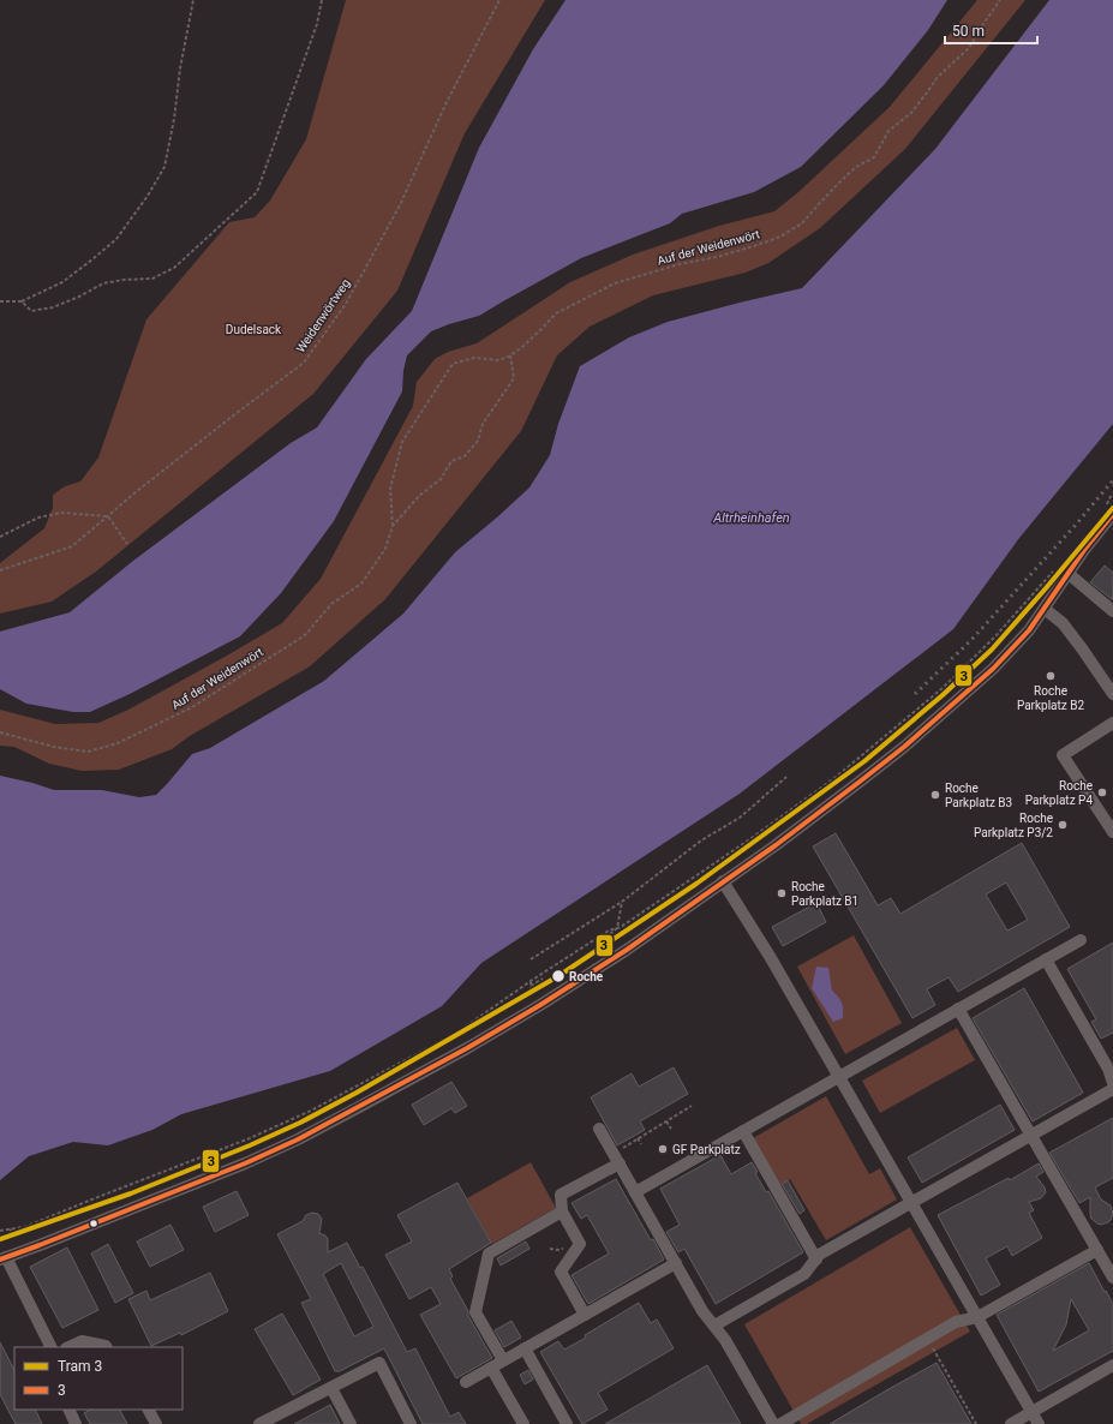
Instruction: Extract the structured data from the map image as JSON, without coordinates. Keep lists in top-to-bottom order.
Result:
{
  "streets": {
    "path": ["Auf der Weidenwört", "Weidenwörtweg"]
  },
  "water": ["Altrheinhafen"],
  "parks": ["Dudelsack"],
  "places": [
    "Roche Parkplatz B2",
    "Roche Parkplatz P4",
    "Roche Parkplatz B3",
    "Roche Parkplatz P3/2",
    "Roche Parkplatz B1",
    "Roche",
    "GF Parkplatz"
  ],
  "lines": ["tram line 3", "transit line 3"],
  "legend": ["Tram 3", "3"],
  "scale_bar": "50 m"
}
